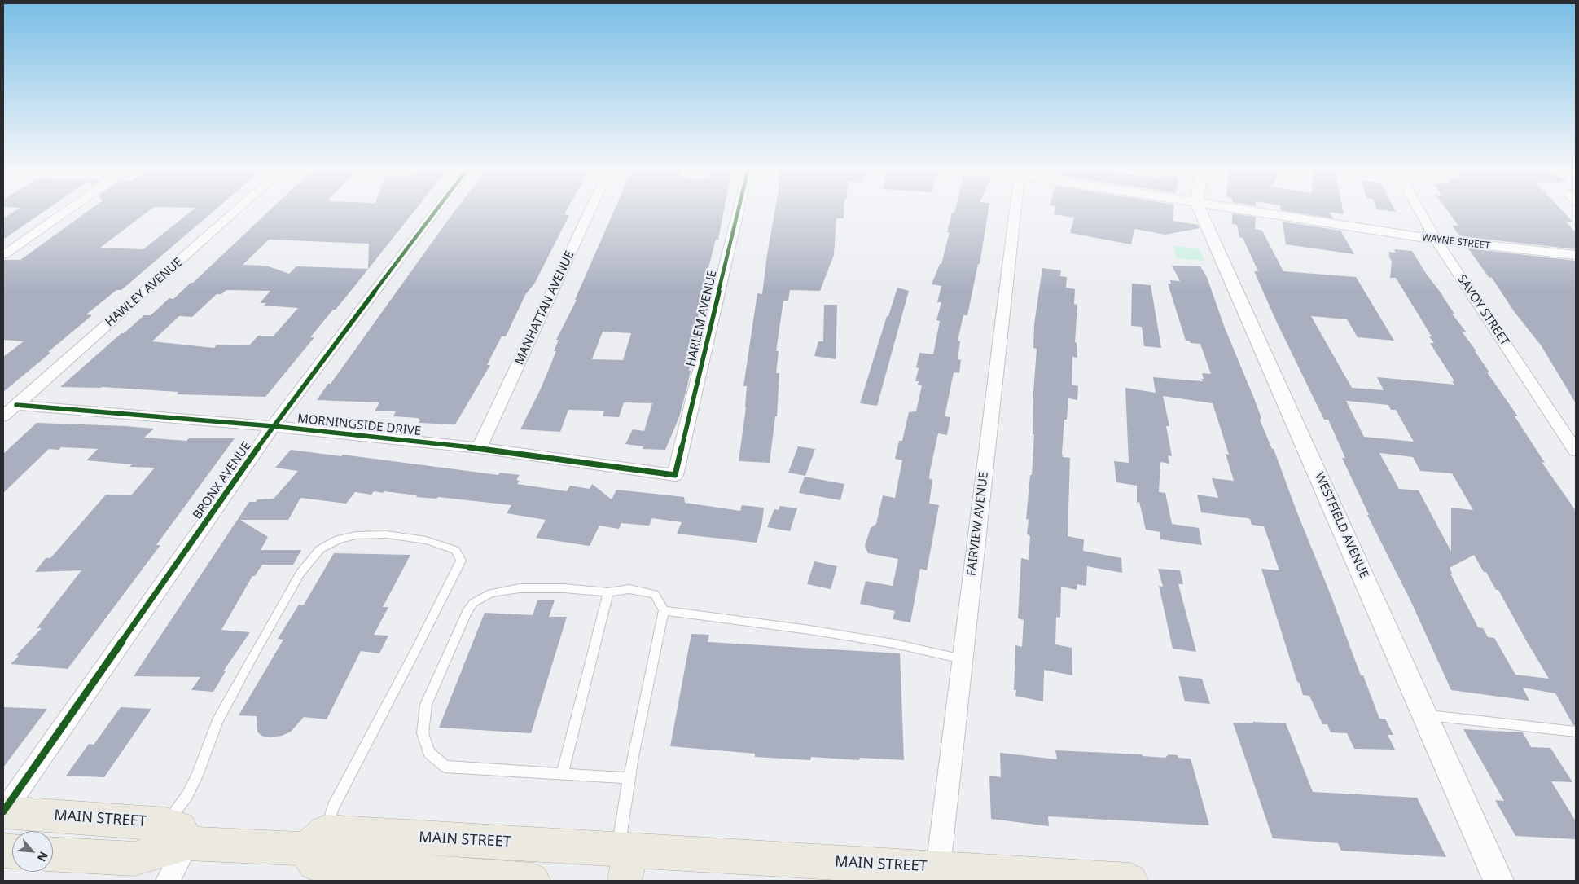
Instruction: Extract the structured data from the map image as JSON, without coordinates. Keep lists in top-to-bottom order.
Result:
{
  "streets": {
    "main road": ["MAIN STREET"],
    "street": [
      "WAYNE STREET",
      "HAWLEY AVENUE",
      "MANHATTAN AVENUE",
      "SAVOY STREET",
      "HARLEM AVENUE",
      "MORNINGSIDE DRIVE",
      "BRONX AVENUE",
      "FAIRVIEW AVENUE",
      "WESTFIELD AVENUE"
    ]
  },
  "crossings": [
    ["WAYNE STREET", "SAVOY STREET"],
    ["HAWLEY AVENUE", "MORNINGSIDE DRIVE"],
    ["MANHATTAN AVENUE", "MORNINGSIDE DRIVE"],
    ["HARLEM AVENUE", "MORNINGSIDE DRIVE"],
    ["MORNINGSIDE DRIVE", "BRONX AVENUE"],
    ["BRONX AVENUE", "MAIN STREET"],
    ["FAIRVIEW AVENUE", "MAIN STREET"]
  ],
  "north": "bottom right"
}
